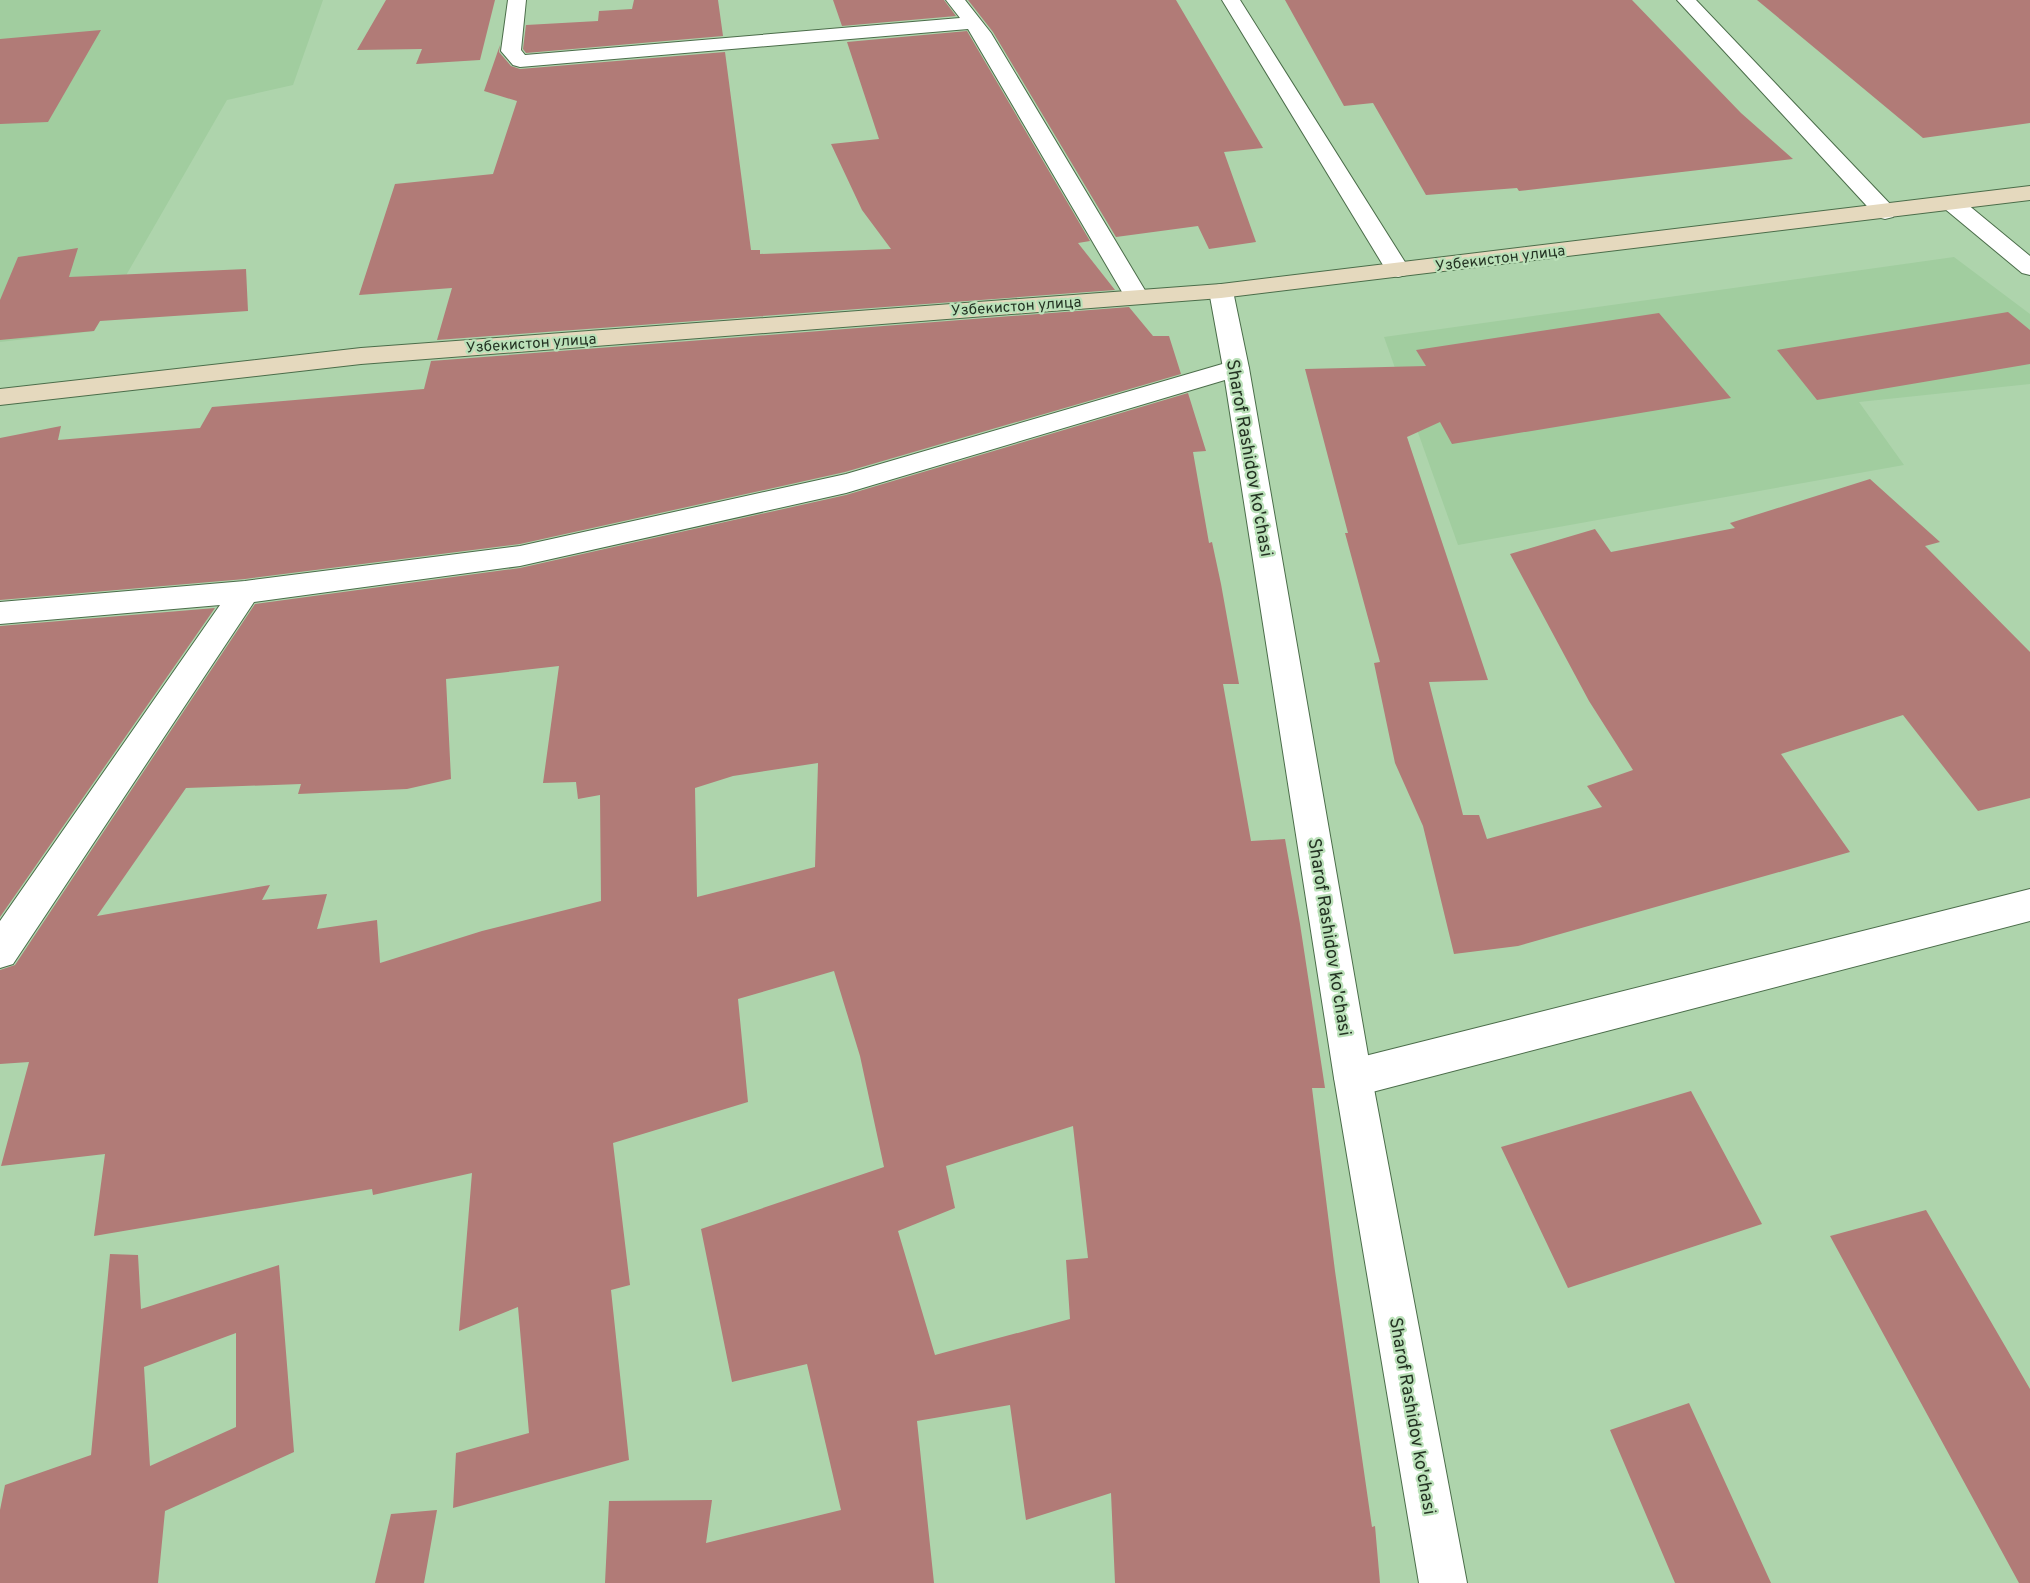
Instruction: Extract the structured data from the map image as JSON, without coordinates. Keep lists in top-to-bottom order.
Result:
{
  "streets": {
    "main road": ["Узбекистон улица"],
    "street": ["Sharof Rashidov ko'chasi"]
  },
  "crossings": [
    ["Узбекистон улица", "Sharof Rashidov ko'chasi"]
  ]
}
